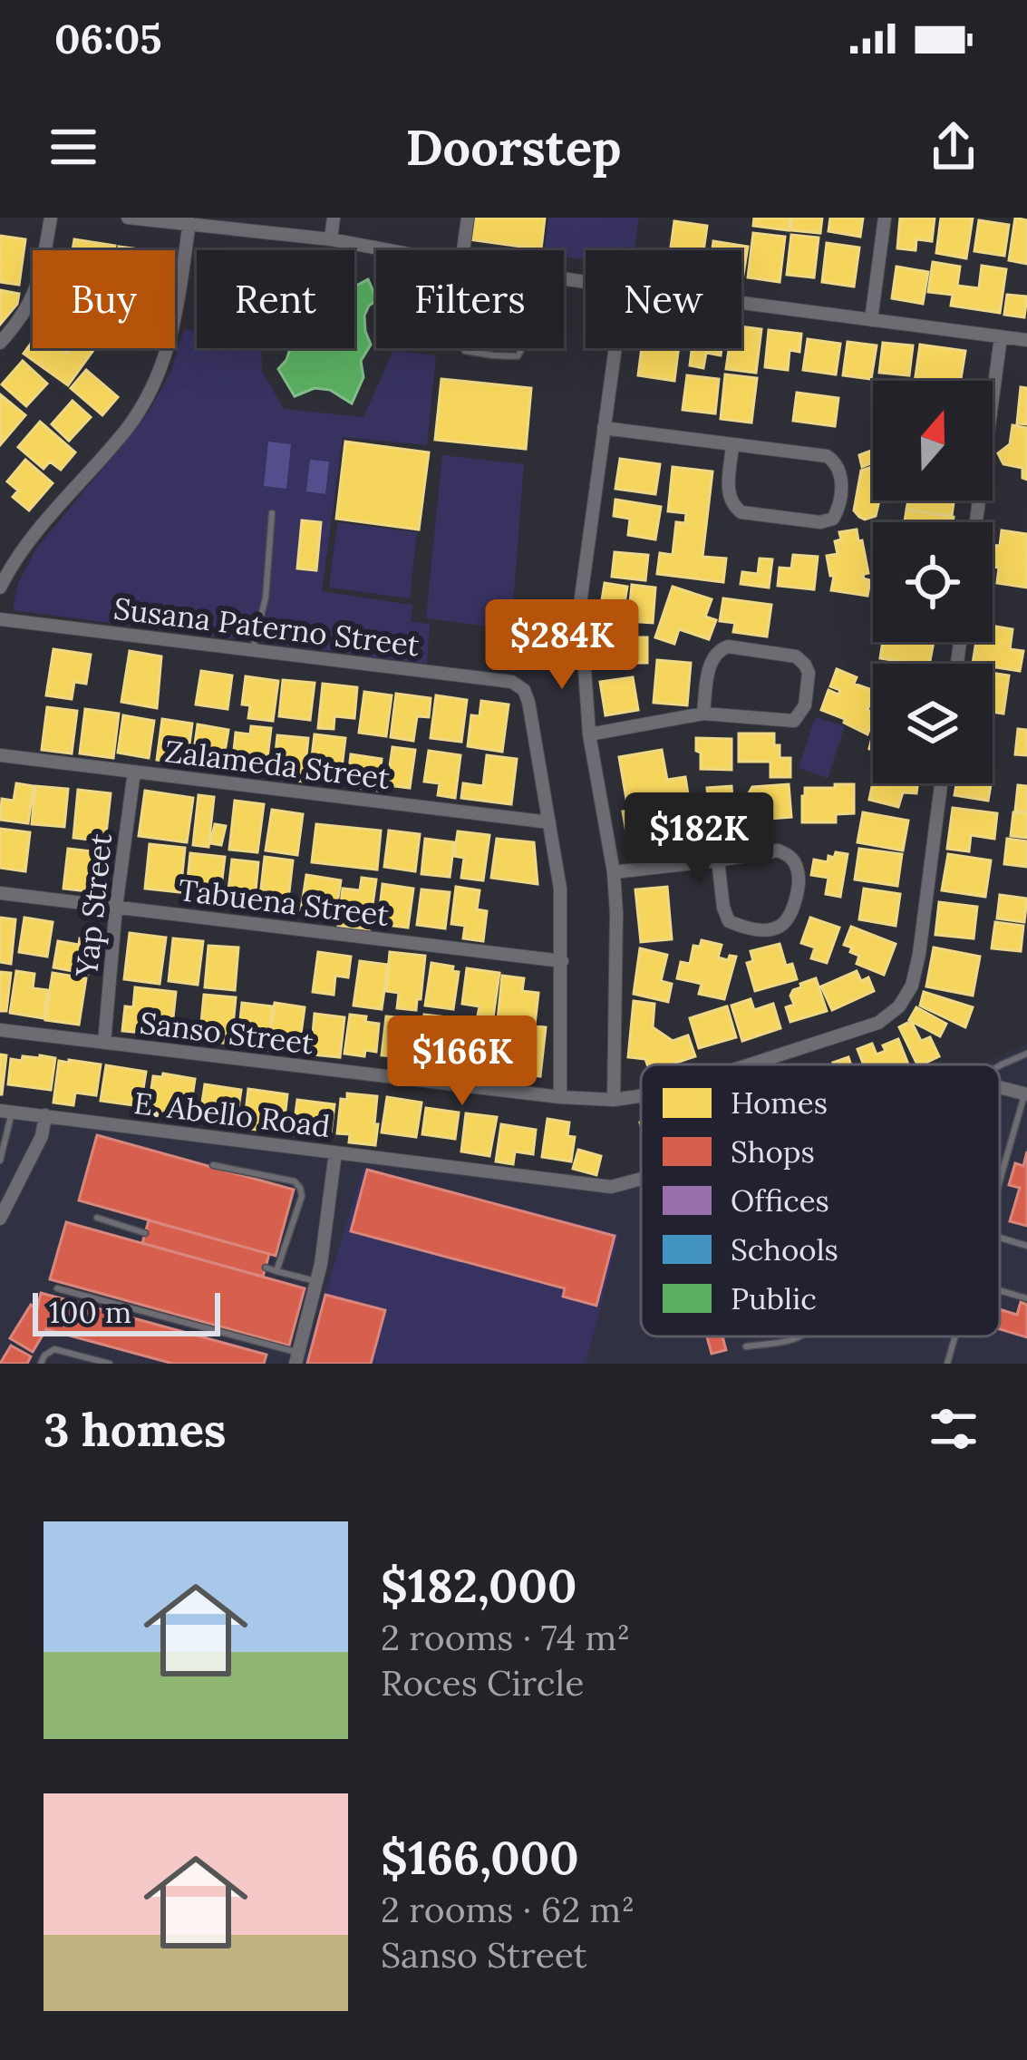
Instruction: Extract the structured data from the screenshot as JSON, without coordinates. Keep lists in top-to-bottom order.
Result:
{
  "streets": {
    "street": [
      "Susana Paterno Street",
      "Zalameda Street",
      "Tabuena Street",
      "Yap Street",
      "Sanso Street",
      "E. Abello Road"
    ]
  },
  "crossings": [
    ["Susana Paterno Street", "Zalameda Street"],
    ["Zalameda Street", "Yap Street"],
    ["Tabuena Street", "Yap Street"],
    ["Yap Street", "Sanso Street"]
  ],
  "legend": [
    "Homes",
    "Shops",
    "Offices",
    "Schools",
    "Public"
  ],
  "scale_bar": "100 m",
  "north": "top",
  "page": {
    "status": "06:05",
    "header": "Doorstep",
    "chip": [
      "Buy",
      "Rent",
      "Filters",
      "New"
    ],
    "price": ["$284K", "$182K", "$166K"],
    "scale": "100 m",
    "heading": "3 homes",
    "list": [
      {
        "name": "$182,000",
        "note": "2 rooms · 74 m² · Roces Circle"
      },
      {
        "name": "$166,000",
        "note": "2 rooms · 62 m² · Sanso Street"
      }
    ]
  }
}
